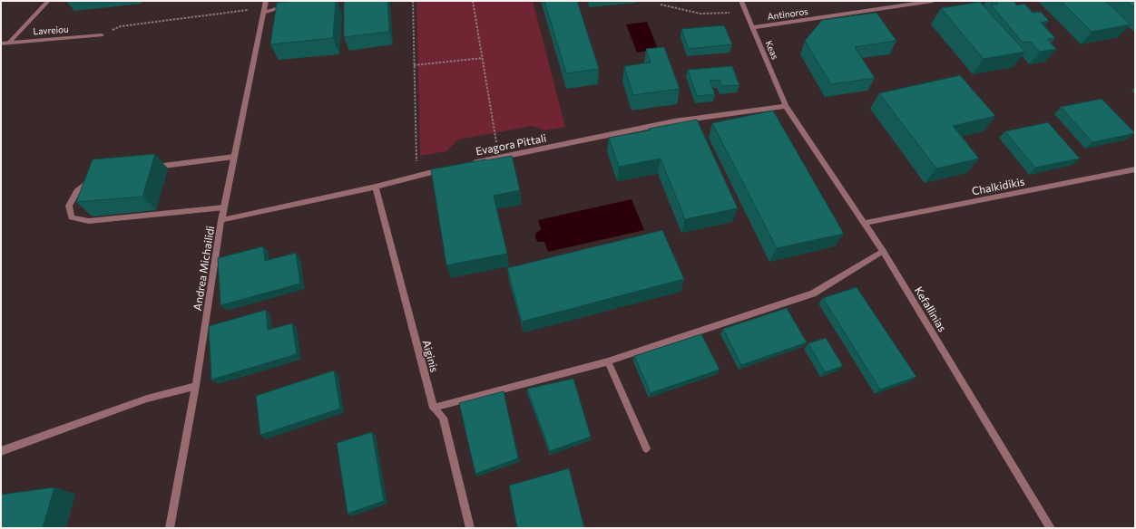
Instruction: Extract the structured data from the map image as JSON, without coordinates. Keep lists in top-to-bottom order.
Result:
{
  "streets": {
    "street": [
      "Antinoros",
      "Lavreiou",
      "Keas",
      "Evagora Pittali",
      "Chalkidikis",
      "Andrea Michailidi",
      "Kefallinias",
      "Aiginis"
    ]
  },
  "crossings": [
    ["Antinoros", "Keas"],
    ["Keas", "Evagora Pittali"],
    ["Keas", "Kefallinias"],
    ["Evagora Pittali", "Kefallinias"],
    ["Chalkidikis", "Kefallinias"]
  ]
}
